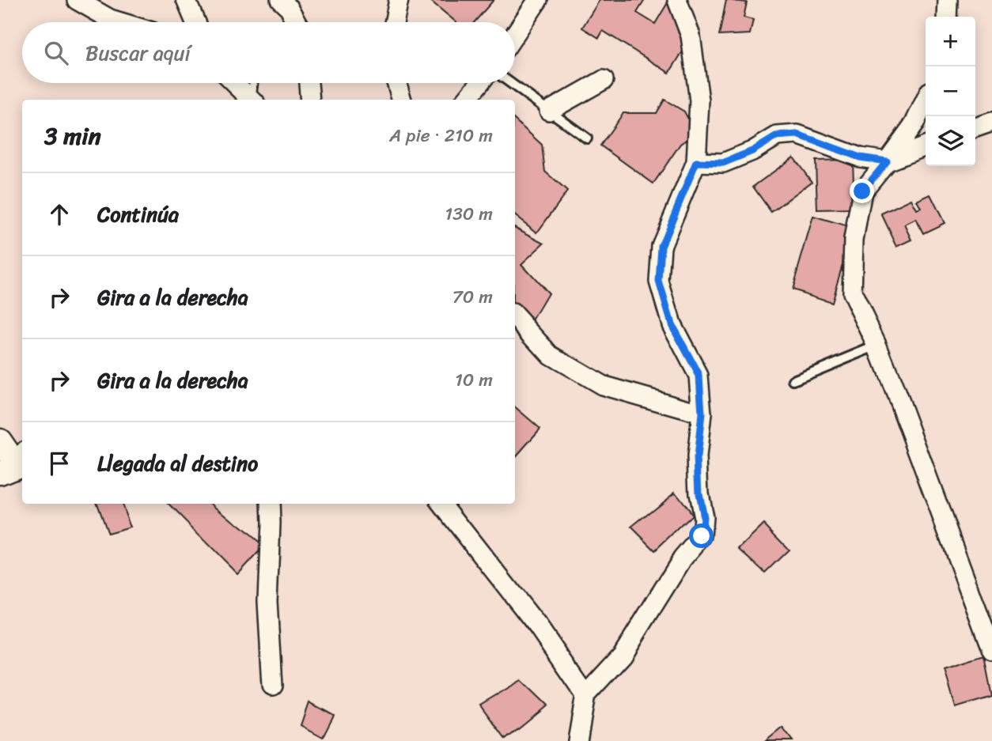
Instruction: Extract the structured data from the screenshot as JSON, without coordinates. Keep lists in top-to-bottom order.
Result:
{
  "page": {
    "map_buttons": ["+", "−"],
    "search": "Buscar aquí",
    "heading": ["3 min", "A pie · 210 m"],
    "list": [
      ["Continúa", "130 m"],
      ["Gira a la derecha", "70 m"],
      ["Gira a la derecha", "10 m"],
      "Llegada al destino"
    ]
  }
}
